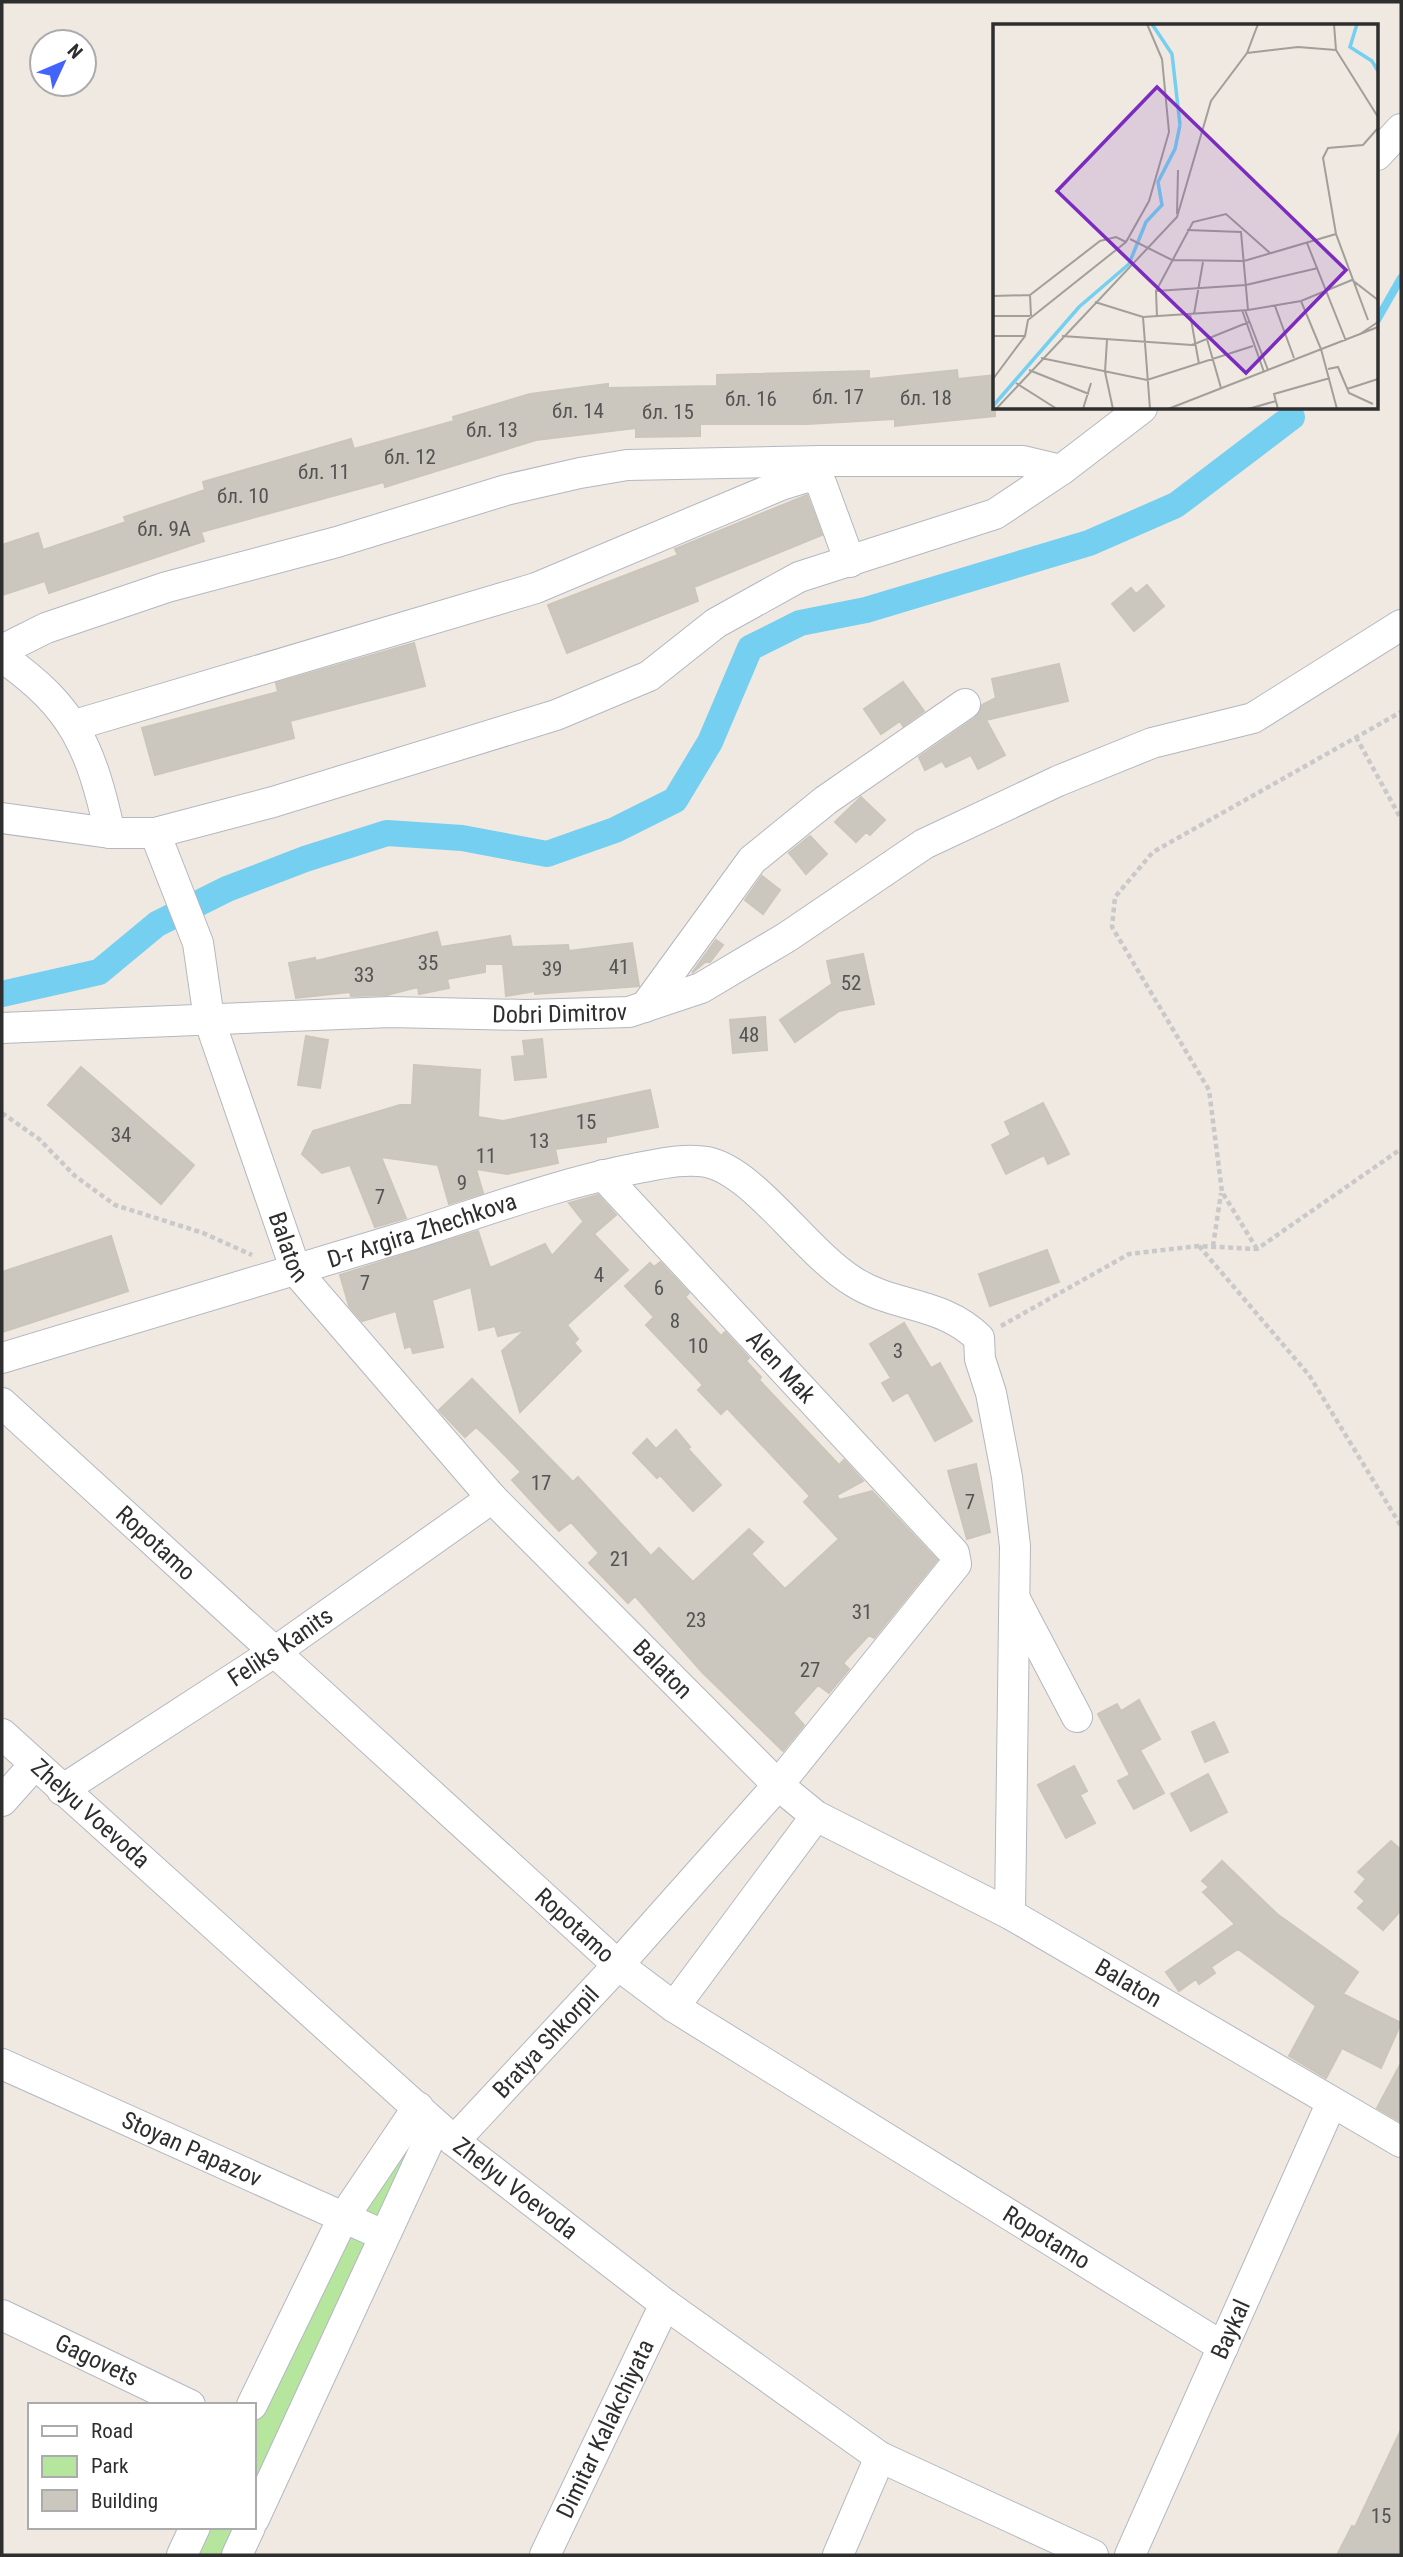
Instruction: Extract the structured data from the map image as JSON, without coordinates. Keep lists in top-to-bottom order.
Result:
{
  "streets": {
    "street": [
      "Dobri Dimitrov",
      "D-r Argira Zhechkova",
      "Balaton",
      "Alen Mak",
      "Ropotamo",
      "Feliks Kanits",
      "Zhelyu Voevoda",
      "Bratya Shkorpil",
      "Stoyan Papazov",
      "Baykal",
      "Gagovets",
      "Dimitar Kalakchiyata"
    ]
  },
  "crossings": [
    ["Dobri Dimitrov", "Balaton"],
    ["D-r Argira Zhechkova", "Balaton"],
    ["D-r Argira Zhechkova", "Alen Mak"],
    ["Balaton", "Feliks Kanits"],
    ["Balaton", "Bratya Shkorpil"],
    ["Balaton", "Baykal"],
    ["Alen Mak", "Bratya Shkorpil"],
    ["Ropotamo", "Feliks Kanits"],
    ["Ropotamo", "Bratya Shkorpil"],
    ["Ropotamo", "Baykal"],
    ["Feliks Kanits", "Zhelyu Voevoda"],
    ["Zhelyu Voevoda", "Bratya Shkorpil"],
    ["Zhelyu Voevoda", "Dimitar Kalakchiyata"],
    ["Bratya Shkorpil", "Stoyan Papazov"]
  ],
  "house_numbers": [
    "бл. 17",
    "бл. 18",
    "бл. 16",
    "бл. 14",
    "бл. 15",
    "бл. 13",
    "бл. 12",
    "бл. 11",
    "бл. 10",
    "бл. 9А",
    "35",
    "41",
    "39",
    "33",
    "52",
    "48",
    "15",
    "34",
    "13",
    "11",
    "9",
    "7",
    "4",
    "7",
    "6",
    "8",
    "10",
    "3",
    "17",
    "7",
    "21",
    "31",
    "23",
    "27",
    "15"
  ],
  "legend": ["Road", "Park", "Building"],
  "north": "top right"
}
